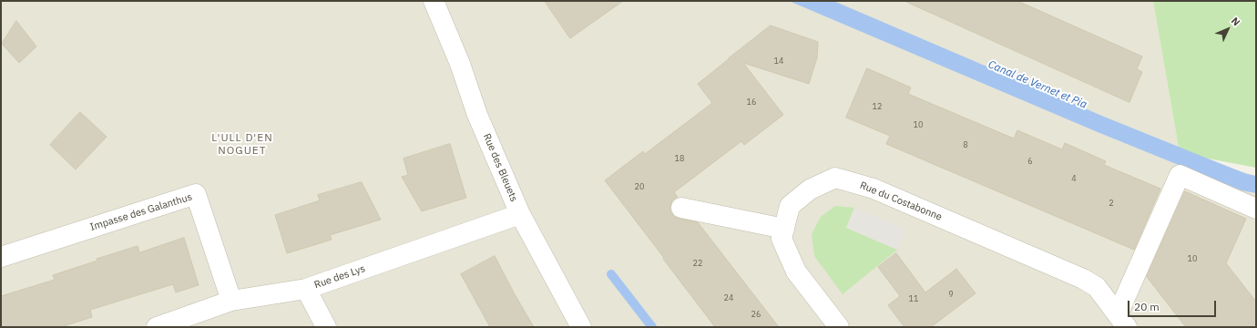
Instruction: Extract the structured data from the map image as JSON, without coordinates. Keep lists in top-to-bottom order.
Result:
{
  "streets": {
    "street": [
      "Rue des Bleuets",
      "Rue du Costabonne",
      "Impasse des Galanthus",
      "Rue des Lys"
    ]
  },
  "crossings": [
    ["Rue des Bleuets", "Rue des Lys"],
    ["Impasse des Galanthus", "Rue des Lys"]
  ],
  "districts": ["L'ULL D'EN NOGUET"],
  "water": ["Canal de Vernet et Pia"],
  "house_numbers": [
    "14",
    "16",
    "12",
    "10",
    "8",
    "18",
    "6",
    "4",
    "20",
    "2",
    "10",
    "22",
    "9",
    "24",
    "11",
    "26"
  ],
  "scale_bar": "20 m",
  "north": "top right"
}
